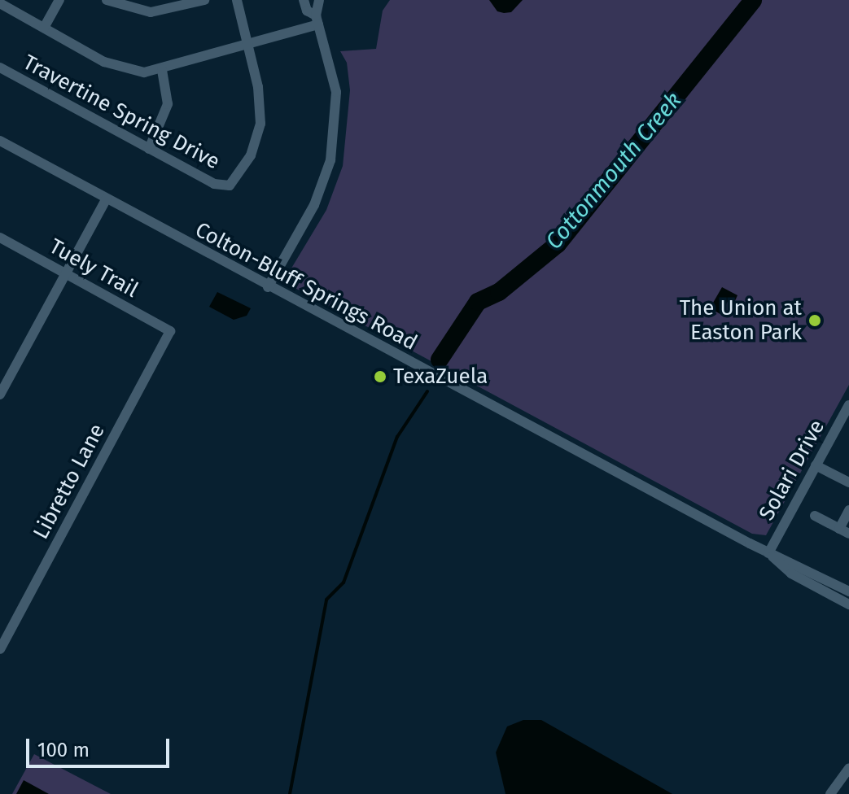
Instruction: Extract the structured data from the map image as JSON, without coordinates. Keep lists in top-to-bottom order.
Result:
{
  "streets": {
    "street": [
      "Travertine Spring Drive",
      "Tuely Trail",
      "Colton-Bluff Springs Road",
      "Solari Drive",
      "Libretto Lane"
    ]
  },
  "crossings": [
    ["Tuely Trail", "Libretto Lane"],
    ["Colton-Bluff Springs Road", "Solari Drive"]
  ],
  "water": ["Cottonmouth Creek"],
  "places": ["The Union at Easton Park", "TexaZuela"],
  "scale_bar": "100 m"
}
